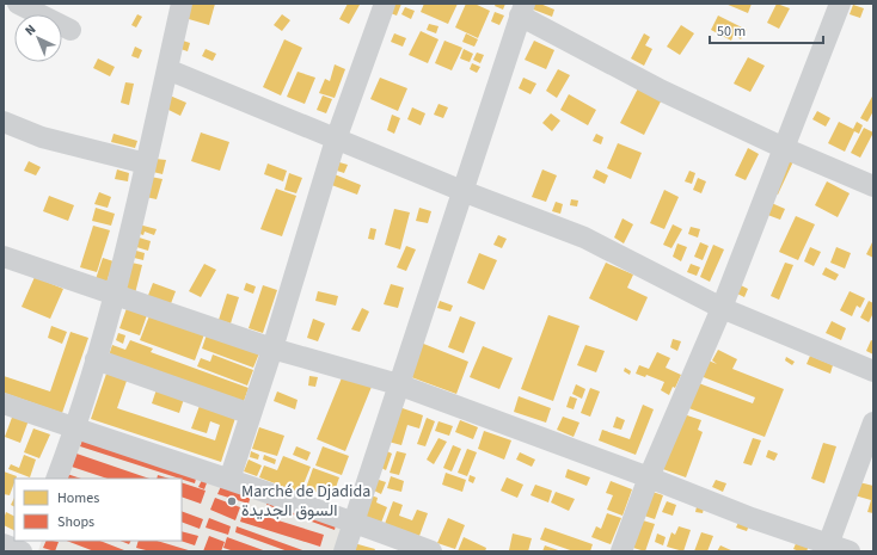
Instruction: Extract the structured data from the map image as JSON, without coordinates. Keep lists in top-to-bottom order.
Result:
{
  "places": ["Marché de Djadida السوق الجديدة"],
  "legend": ["Homes", "Shops"],
  "scale_bar": "50 m",
  "north": "top left"
}
